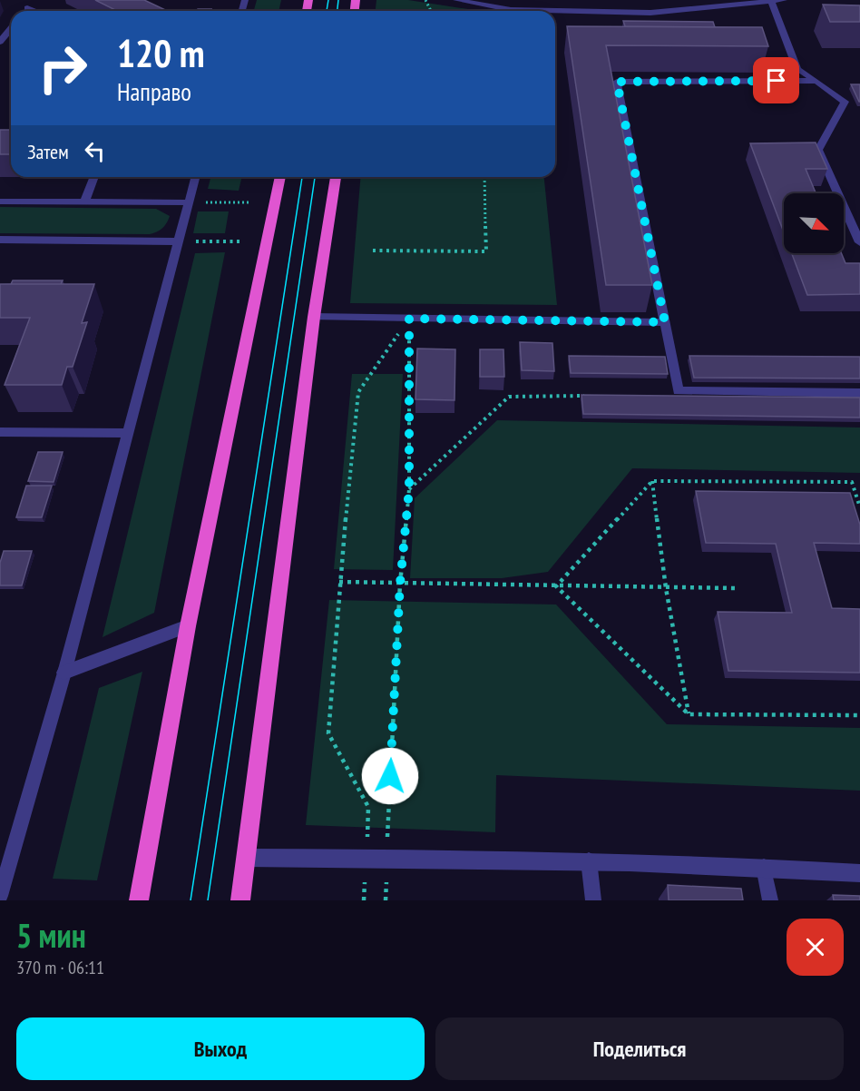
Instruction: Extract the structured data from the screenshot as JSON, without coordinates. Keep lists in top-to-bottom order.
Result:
{
  "north": "bottom right",
  "page": {
    "turn": ["120 m", "Направо"],
    "then": "Затем",
    "heading": ["5 мин", "370 m · 06:11"],
    "buttons": ["Выход", "Поделиться"]
  }
}
